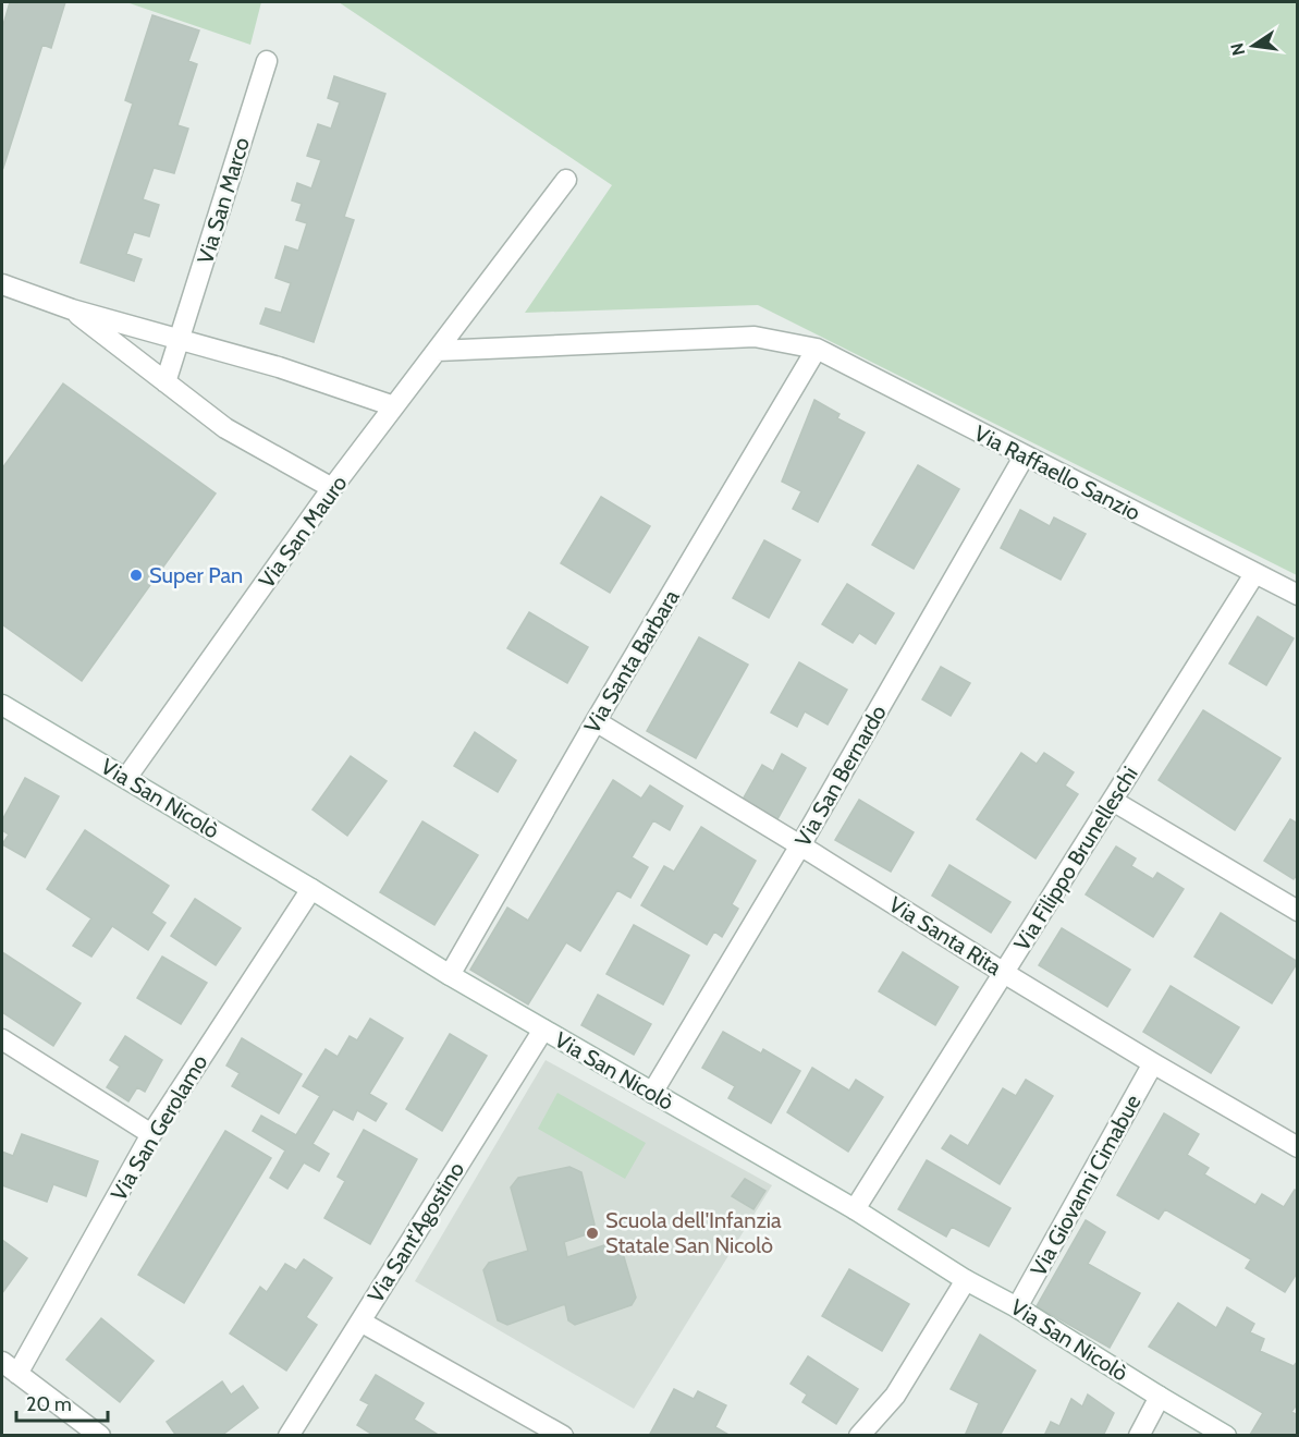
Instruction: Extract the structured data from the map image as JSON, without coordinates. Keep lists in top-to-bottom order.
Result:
{
  "streets": {
    "street": [
      "Via San Marco",
      "Via Raffaello Sanzio",
      "Via San Mauro",
      "Via Santa Barbara",
      "Via San Bernardo",
      "Via San Nicolò",
      "Via Filippo Brunelleschi",
      "Via Santa Rita",
      "Via San Gerolamo",
      "Via Giovanni Cimabue",
      "Via Sant'Agostino"
    ]
  },
  "crossings": [
    ["Via Raffaello Sanzio", "Via Santa Barbara"],
    ["Via Raffaello Sanzio", "Via San Bernardo"],
    ["Via Raffaello Sanzio", "Via Filippo Brunelleschi"],
    ["Via San Mauro", "Via San Nicolò"],
    ["Via Santa Barbara", "Via San Nicolò"],
    ["Via Santa Barbara", "Via Santa Rita"],
    ["Via San Bernardo", "Via San Nicolò"],
    ["Via San Bernardo", "Via Santa Rita"],
    ["Via San Nicolò", "Via Filippo Brunelleschi"],
    ["Via San Nicolò", "Via San Gerolamo"],
    ["Via San Nicolò", "Via Giovanni Cimabue"],
    ["Via San Nicolò", "Via Sant'Agostino"],
    ["Via Filippo Brunelleschi", "Via Santa Rita"],
    ["Via Santa Rita", "Via Giovanni Cimabue"]
  ],
  "places": ["Super Pan", "Scuola dell'Infanzia Statale San Nicolò"],
  "scale_bar": "20 m",
  "north": "left"
}
